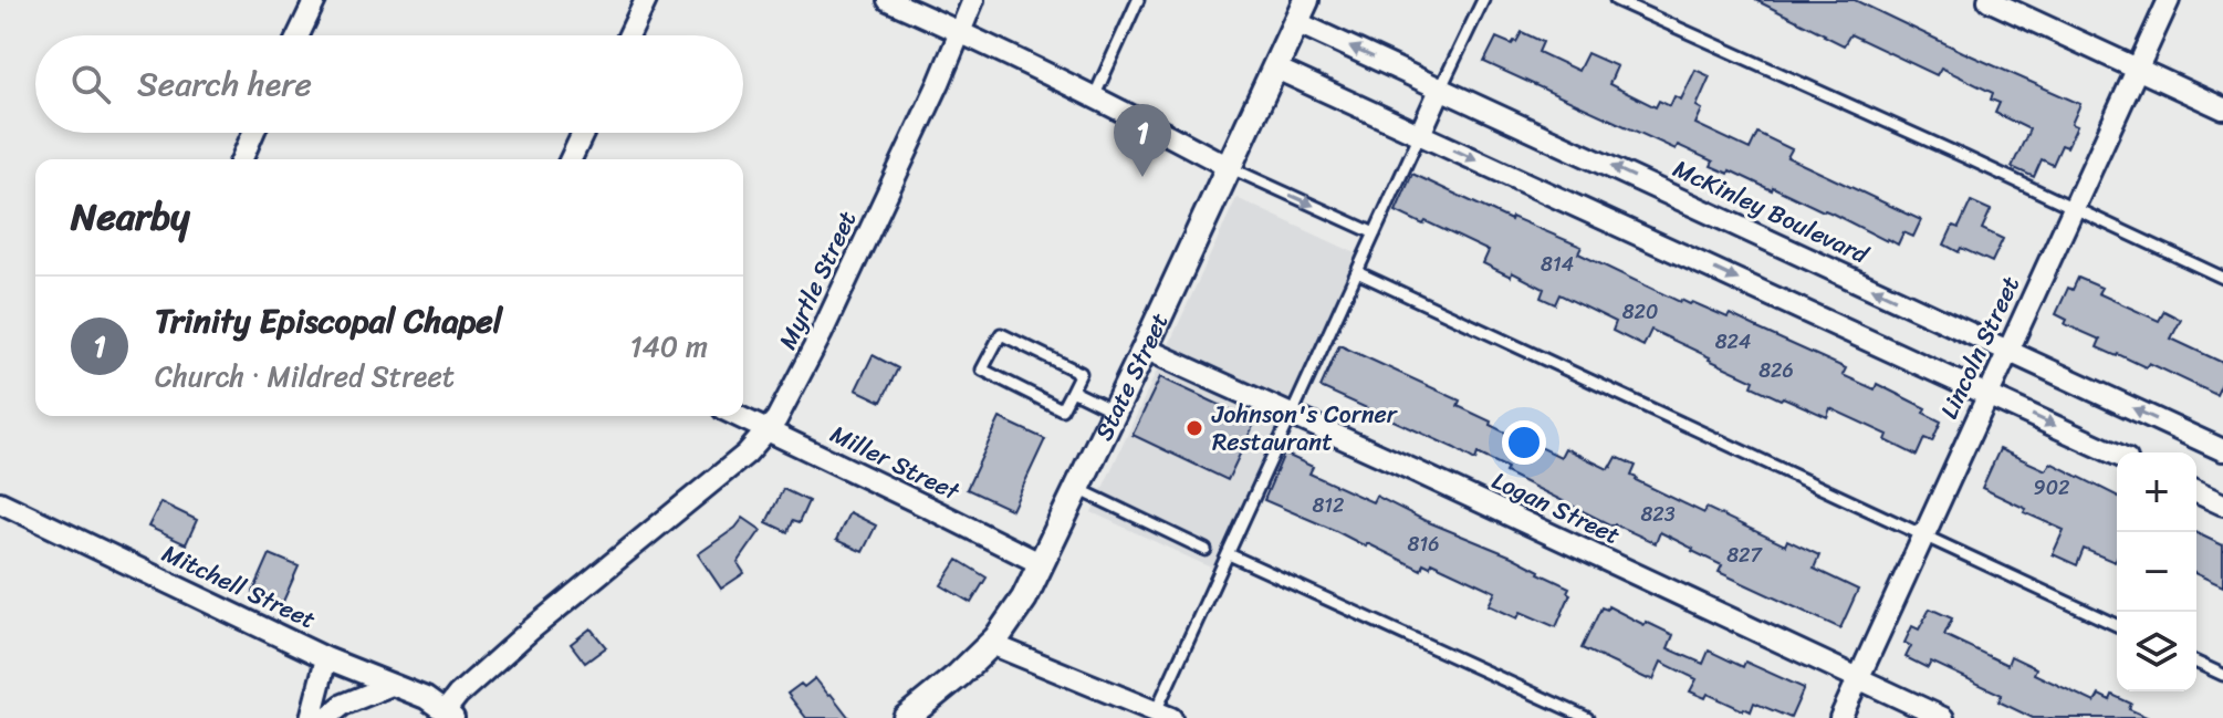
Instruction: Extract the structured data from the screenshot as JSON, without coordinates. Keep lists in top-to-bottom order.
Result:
{
  "streets": {
    "street": [
      "McKinley Boulevard",
      "Myrtle Street",
      "Lincoln Street",
      "State Street",
      "Miller Street",
      "Logan Street",
      "Mitchell Street"
    ]
  },
  "crossings": [
    ["McKinley Boulevard", "Lincoln Street"],
    ["McKinley Boulevard", "State Street"],
    ["Myrtle Street", "Miller Street"],
    ["Myrtle Street", "Mitchell Street"],
    ["Lincoln Street", "Logan Street"],
    ["State Street", "Miller Street"],
    ["State Street", "Logan Street"]
  ],
  "places": ["Johnson's Corner Restaurant"],
  "house_numbers": [
    "814",
    "820",
    "824",
    "826",
    "902",
    "812",
    "823",
    "816",
    "827"
  ],
  "page": {
    "search": "Search here",
    "pins": "1",
    "heading": "Nearby",
    "list": [
      {
        "mark": "1",
        "name": "Trinity Episcopal Chapel",
        "note": "Church · Mildred Street",
        "value": "140 m"
      }
    ],
    "map_buttons": ["+", "−"]
  }
}
